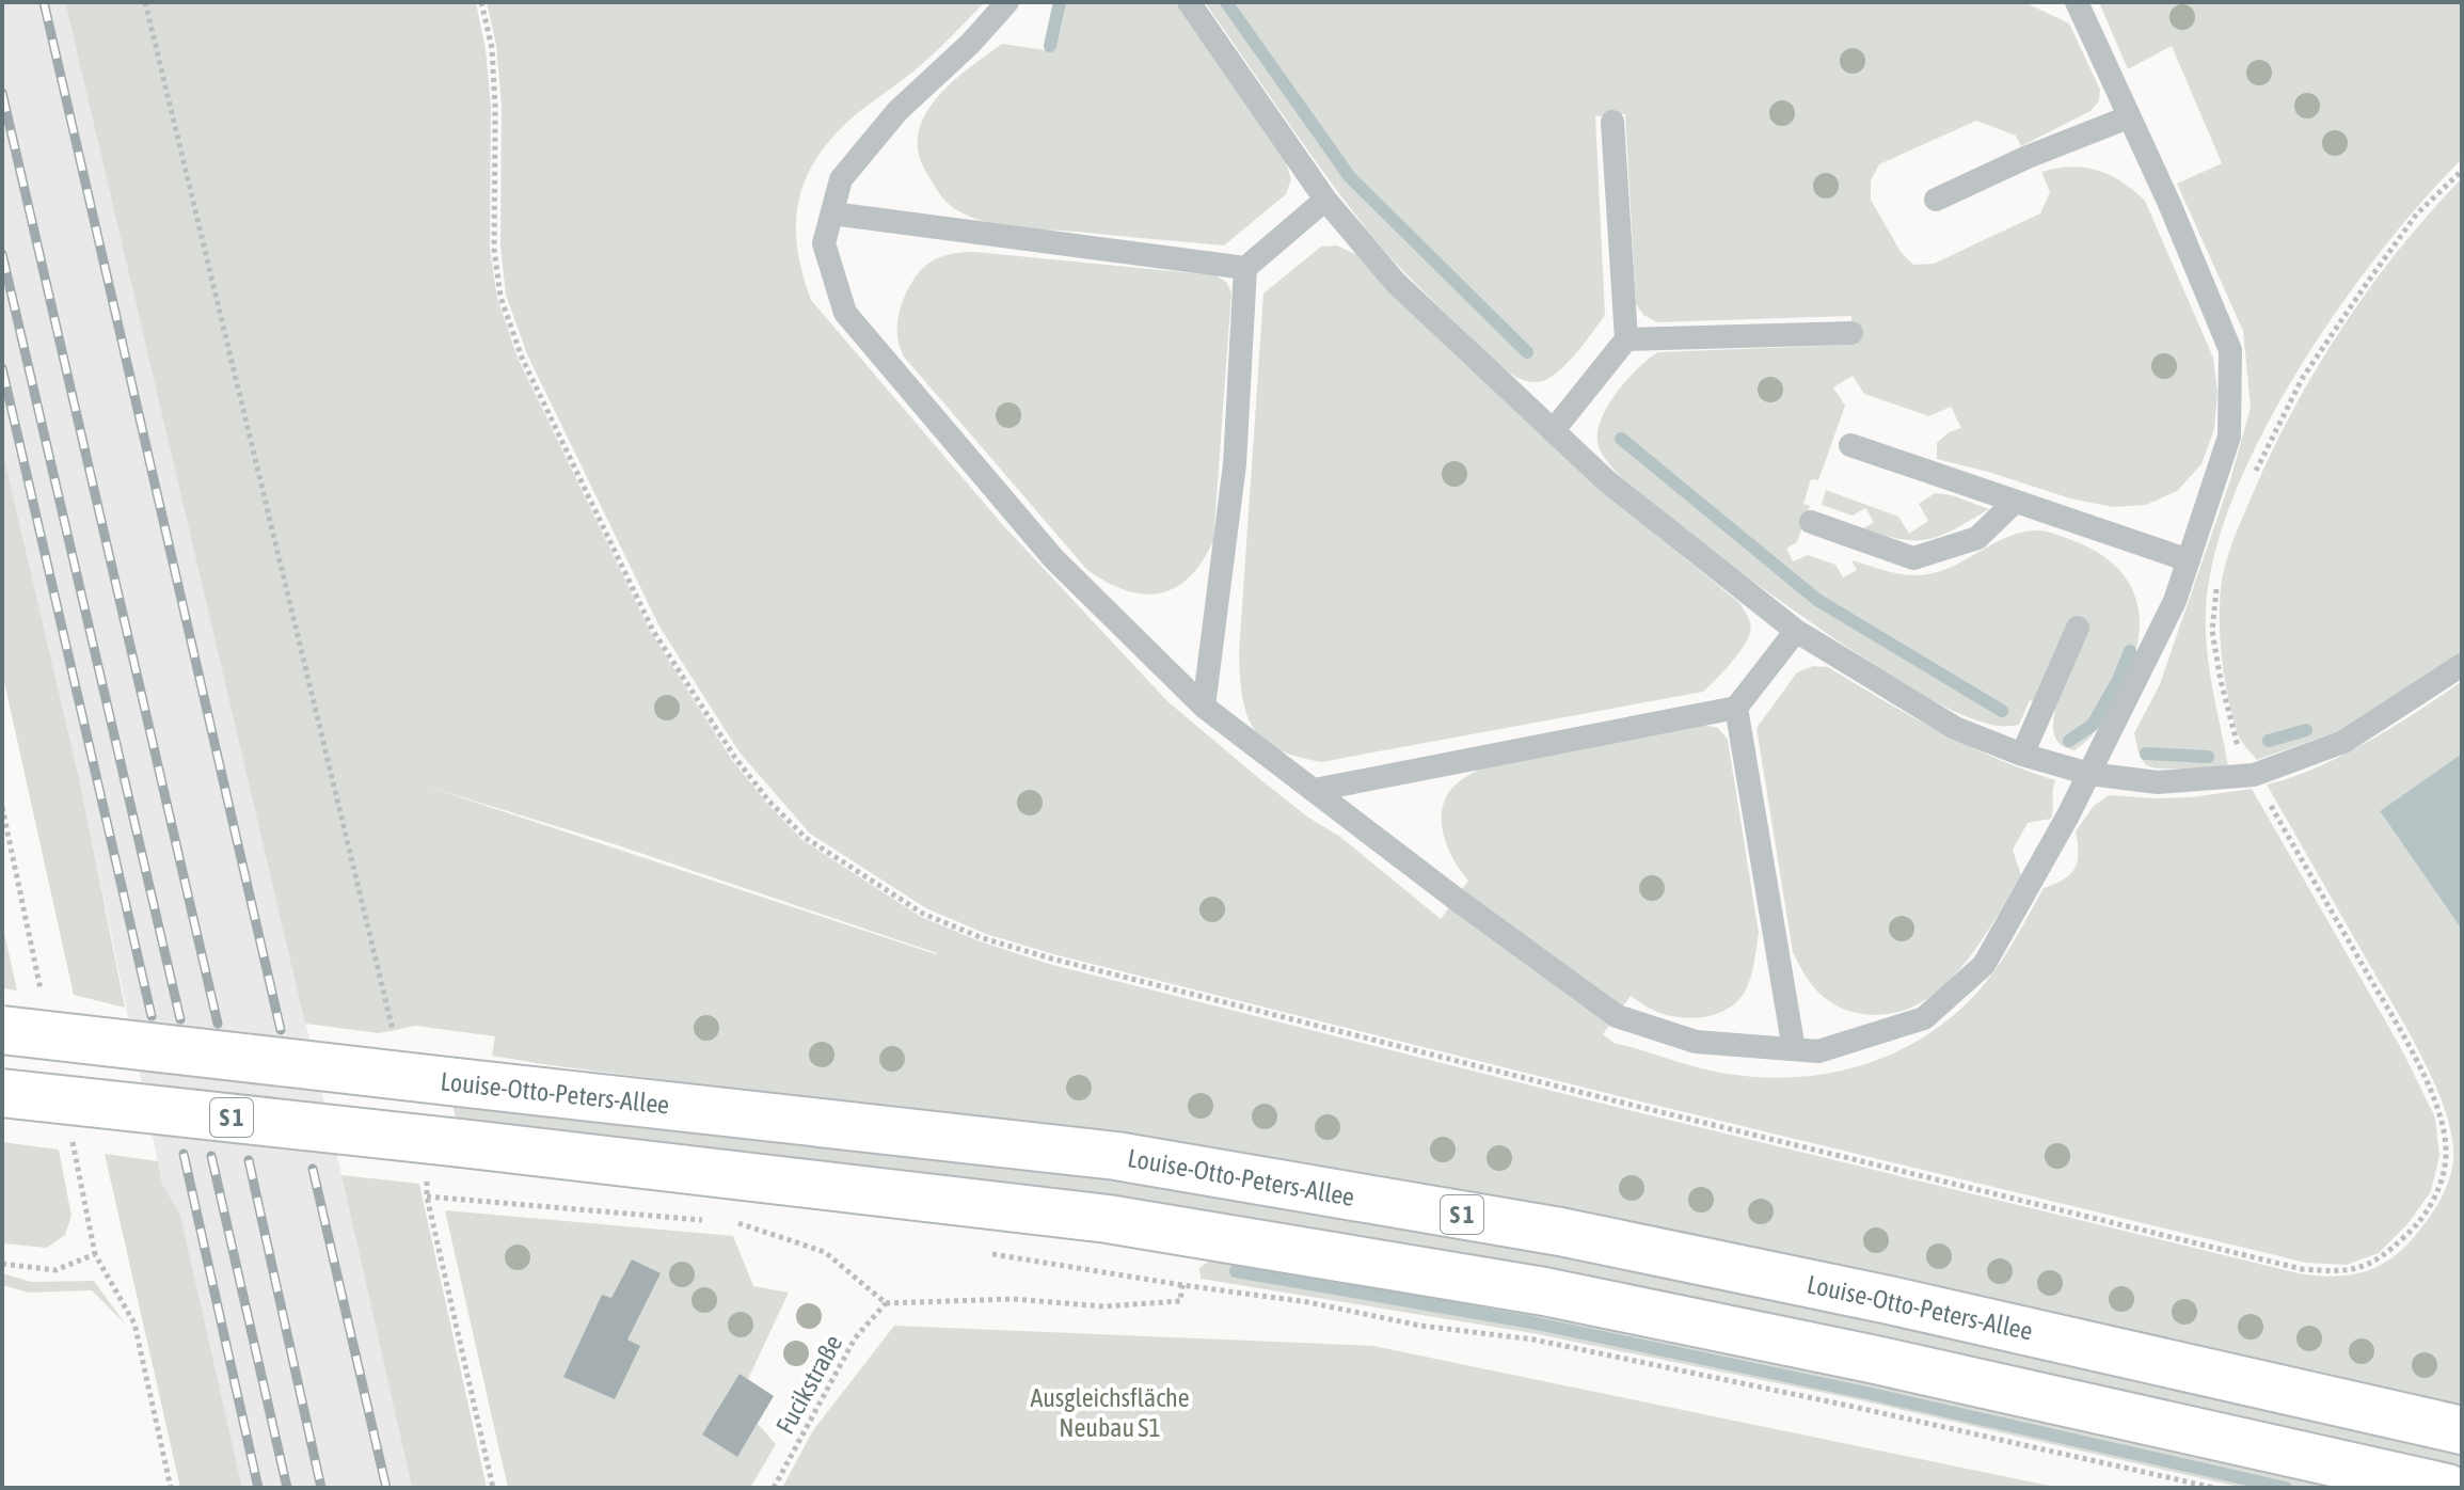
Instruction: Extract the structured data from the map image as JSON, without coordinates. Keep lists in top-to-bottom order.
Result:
{
  "streets": {
    "main road": ["Louise-Otto-Peters-Allee", "S 1"],
    "path": ["Fucikstraße"]
  },
  "parks": ["Ausgleichsfläche Neubau S1"]
}
